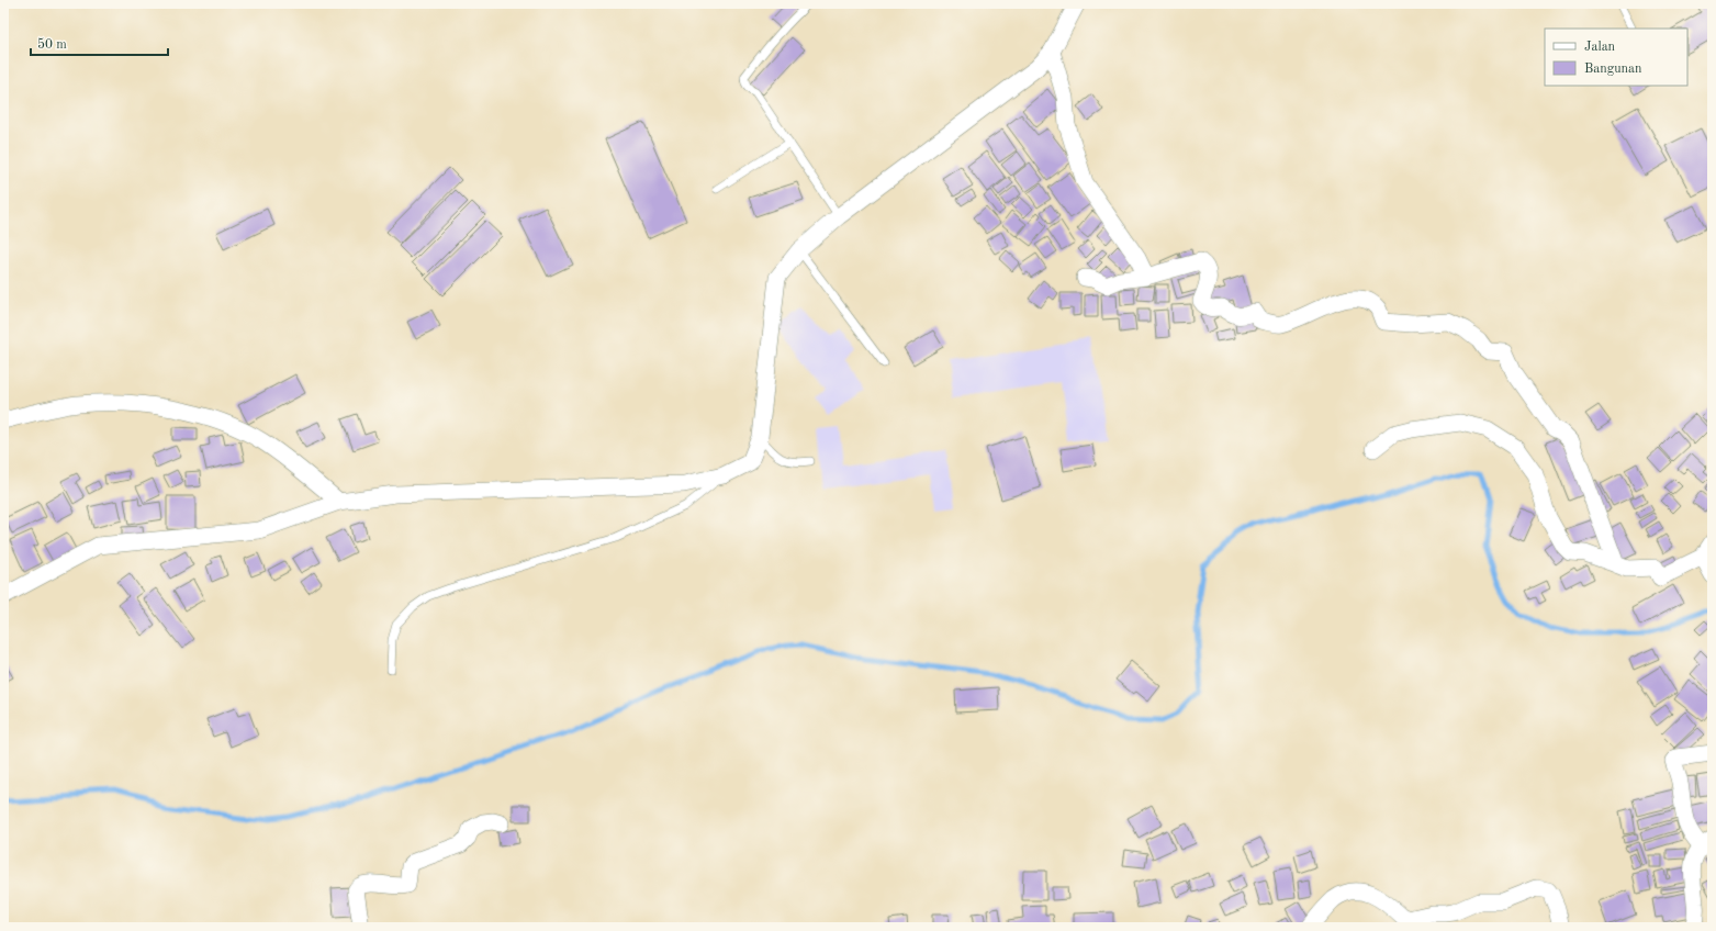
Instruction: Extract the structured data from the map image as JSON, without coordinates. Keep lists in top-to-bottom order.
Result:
{
  "legend": ["Jalan", "Bangunan"],
  "scale_bar": "50 m"
}
